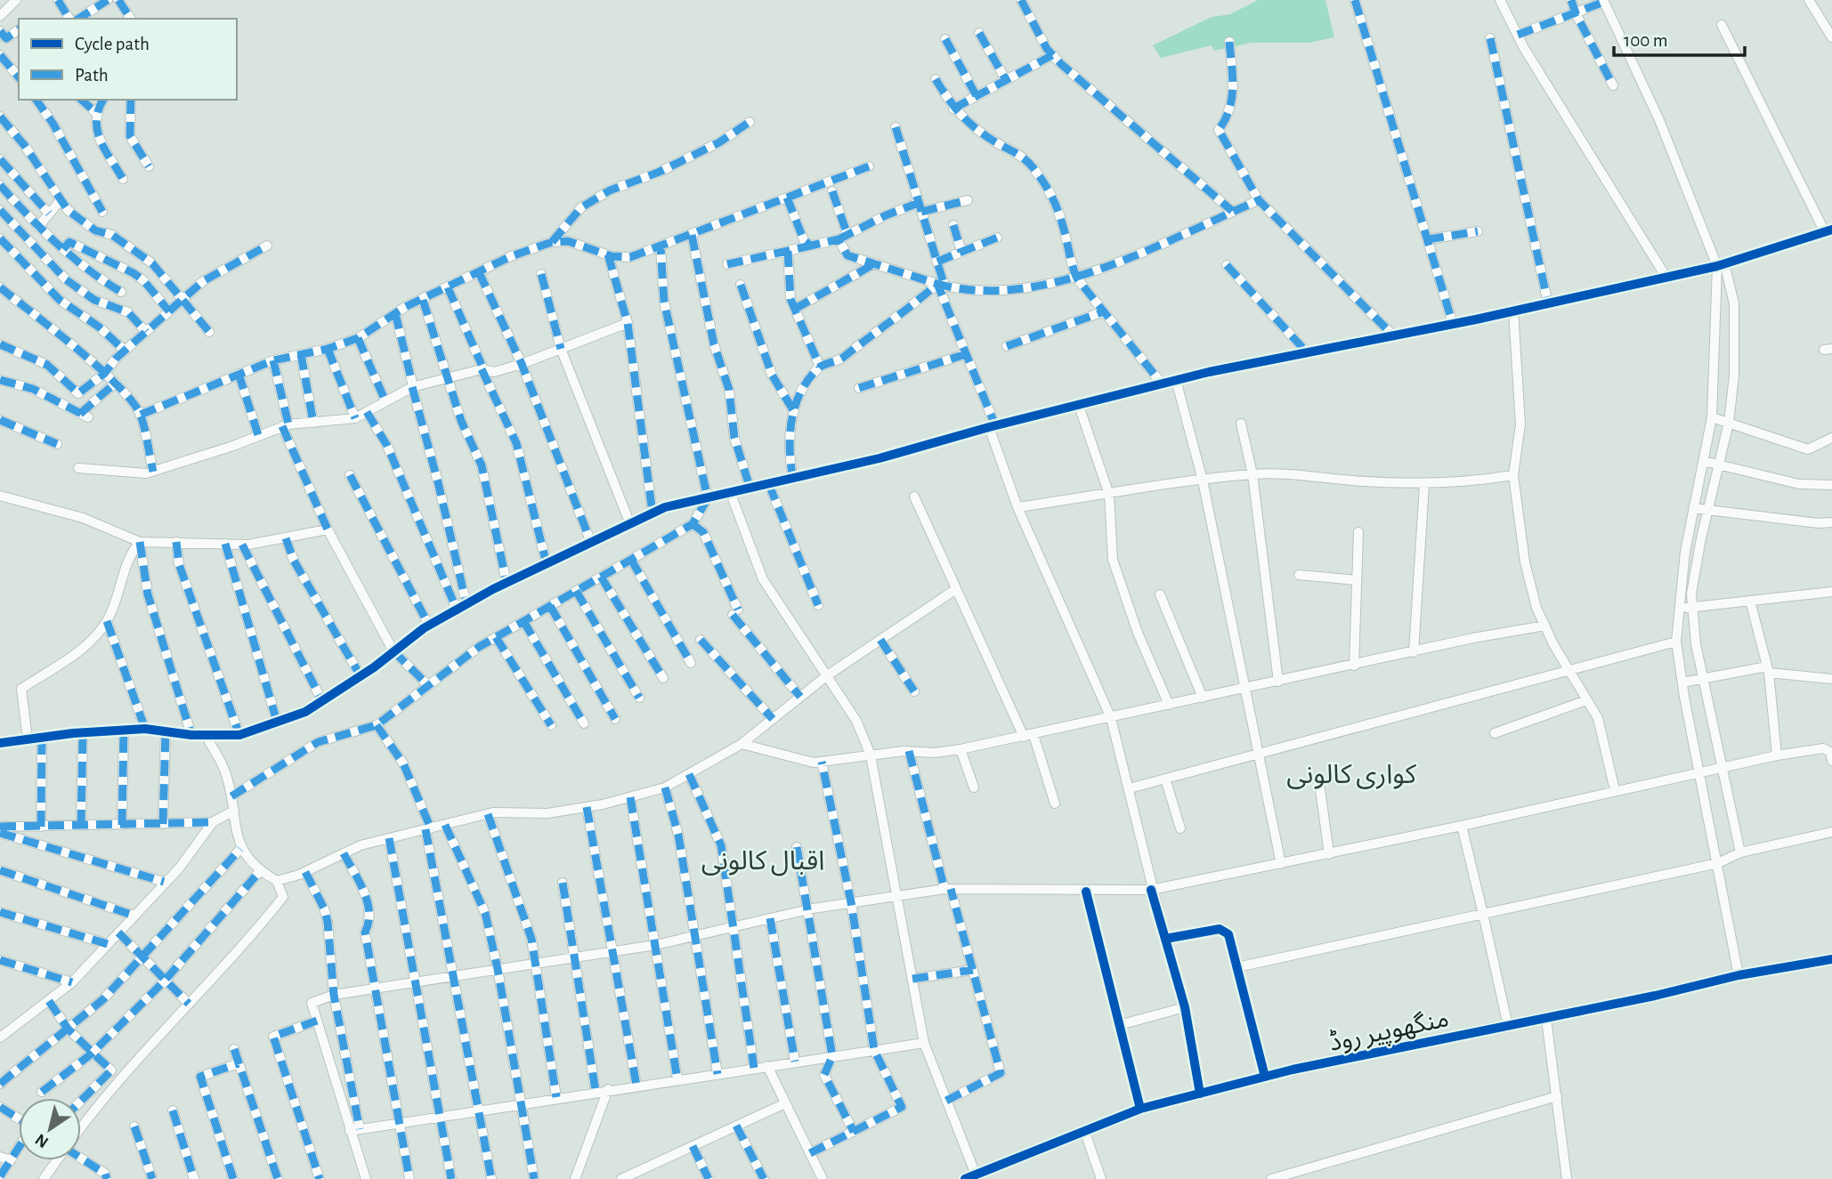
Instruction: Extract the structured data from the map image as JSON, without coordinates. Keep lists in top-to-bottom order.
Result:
{
  "streets": {
    "main road": ["منگھوپیر روڈ"]
  },
  "districts": ["کواری کالونی", "اقبال کالونی"],
  "legend": ["Cycle path", "Path"],
  "scale_bar": "100 m",
  "north": "bottom left"
}
